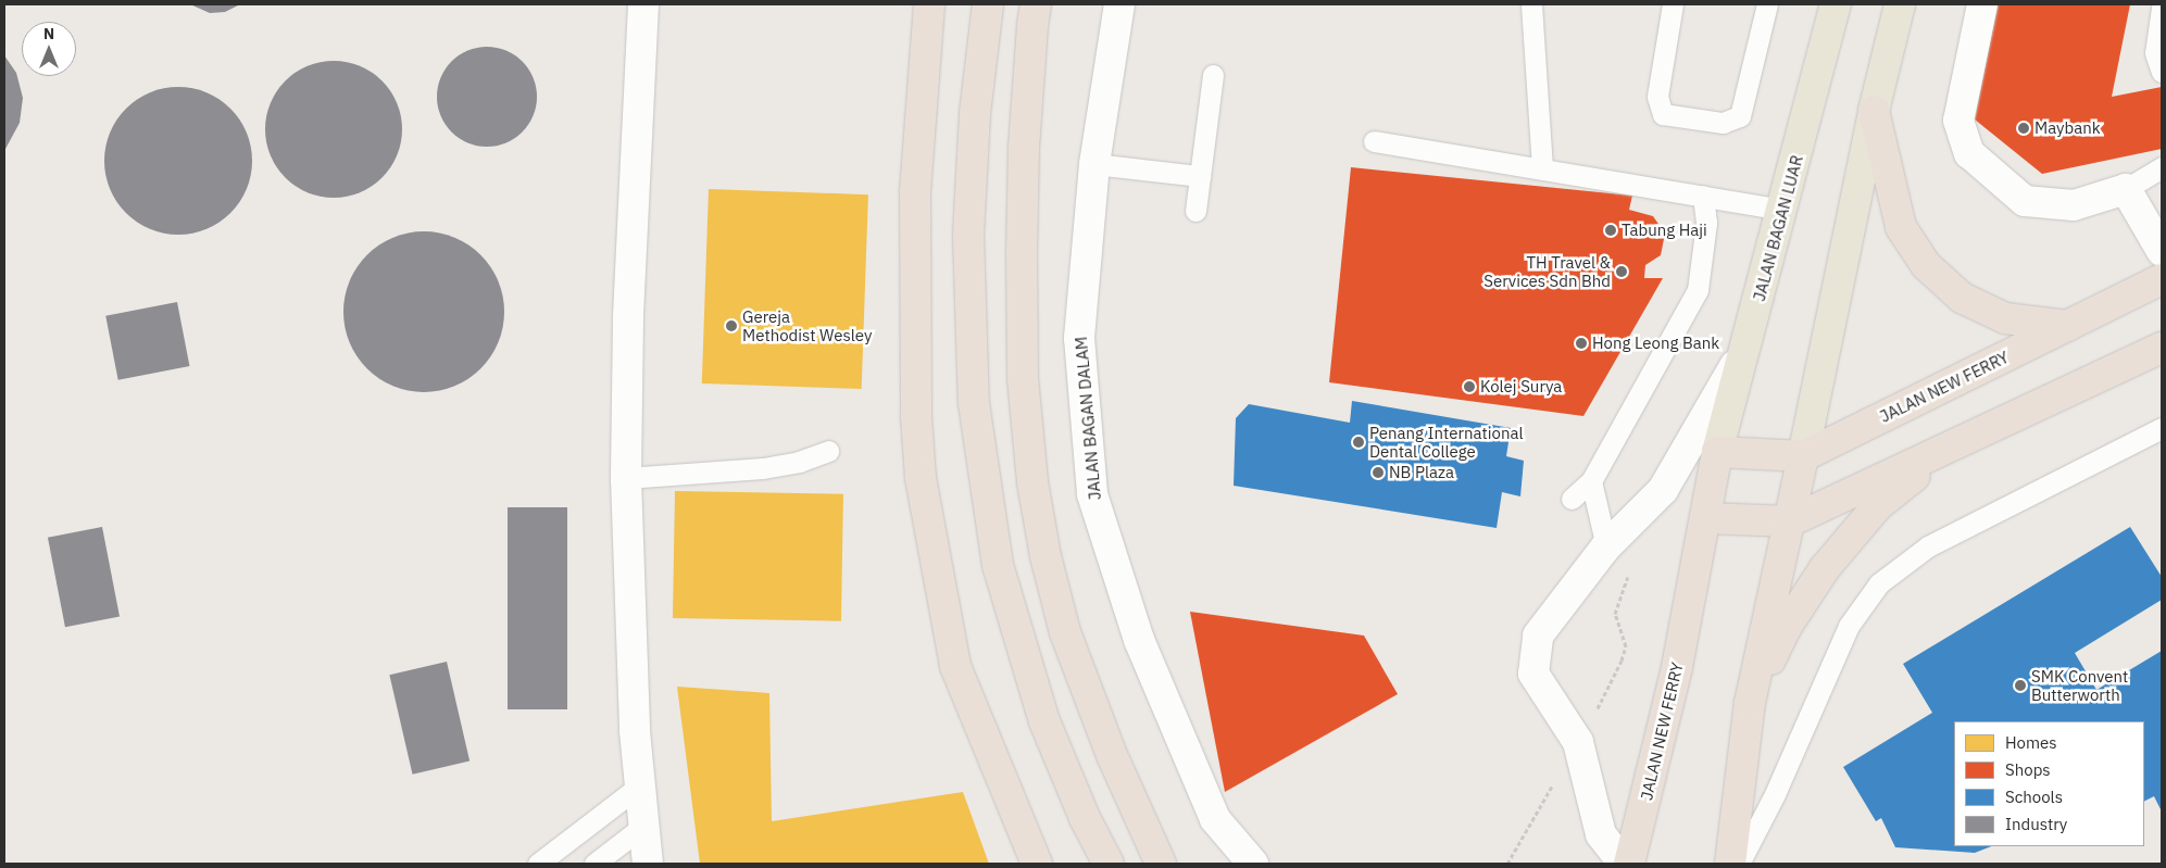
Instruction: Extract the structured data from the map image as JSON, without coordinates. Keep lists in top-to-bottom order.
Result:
{
  "streets": {
    "highway": ["JALAN NEW FERRY"],
    "main road": ["JALAN BAGAN LUAR"],
    "street": ["JALAN BAGAN DALAM"]
  },
  "crossings": [
    ["JALAN BAGAN LUAR", "JALAN NEW FERRY"]
  ],
  "places": [
    "Maybank",
    "Tabung Haji",
    "TH Travel & Services Sdn Bhd",
    "Gereja Methodist Wesley",
    "Hong Leong Bank",
    "Kolej Surya",
    "Penang International Dental College",
    "NB Plaza",
    "SMK Convent Butterworth"
  ],
  "legend": [
    "Homes",
    "Shops",
    "Schools",
    "Industry"
  ],
  "north": "top"
}
